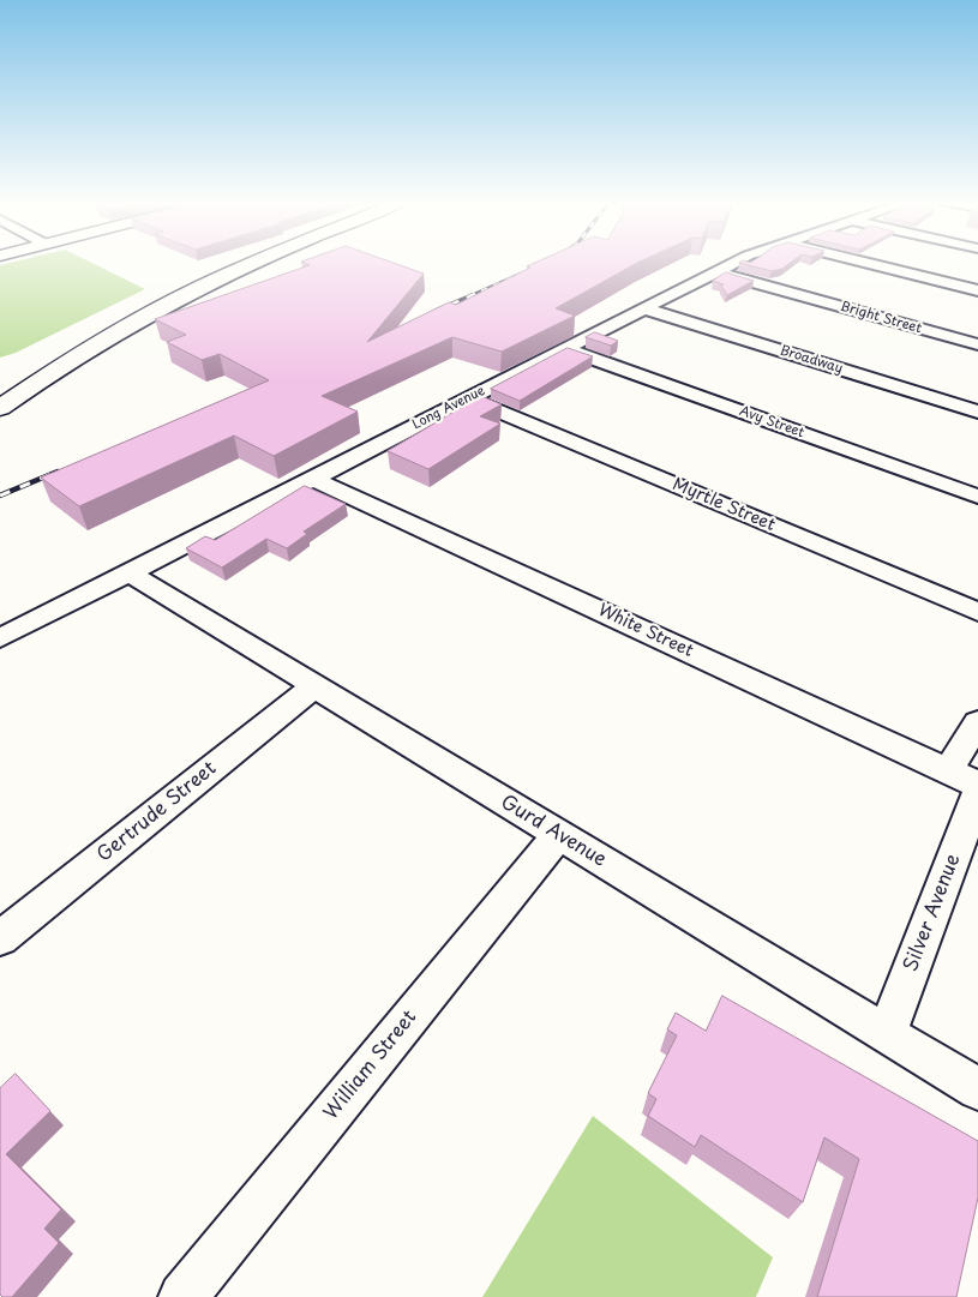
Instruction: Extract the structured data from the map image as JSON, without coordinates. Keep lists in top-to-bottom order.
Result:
{
  "streets": {
    "street": [
      "Bright Street",
      "Broadway",
      "Long Avenue",
      "Avy Street",
      "Myrtle Street",
      "White Street",
      "Gertrude Street",
      "Gurd Avenue",
      "Silver Avenue",
      "William Street"
    ]
  },
  "crossings": [
    ["Bright Street", "Long Avenue"],
    ["Broadway", "Long Avenue"],
    ["Long Avenue", "Avy Street"],
    ["Long Avenue", "Myrtle Street"],
    ["Long Avenue", "White Street"],
    ["Long Avenue", "Gurd Avenue"],
    ["Gertrude Street", "Gurd Avenue"],
    ["Gurd Avenue", "Silver Avenue"],
    ["Gurd Avenue", "William Street"]
  ]
}
